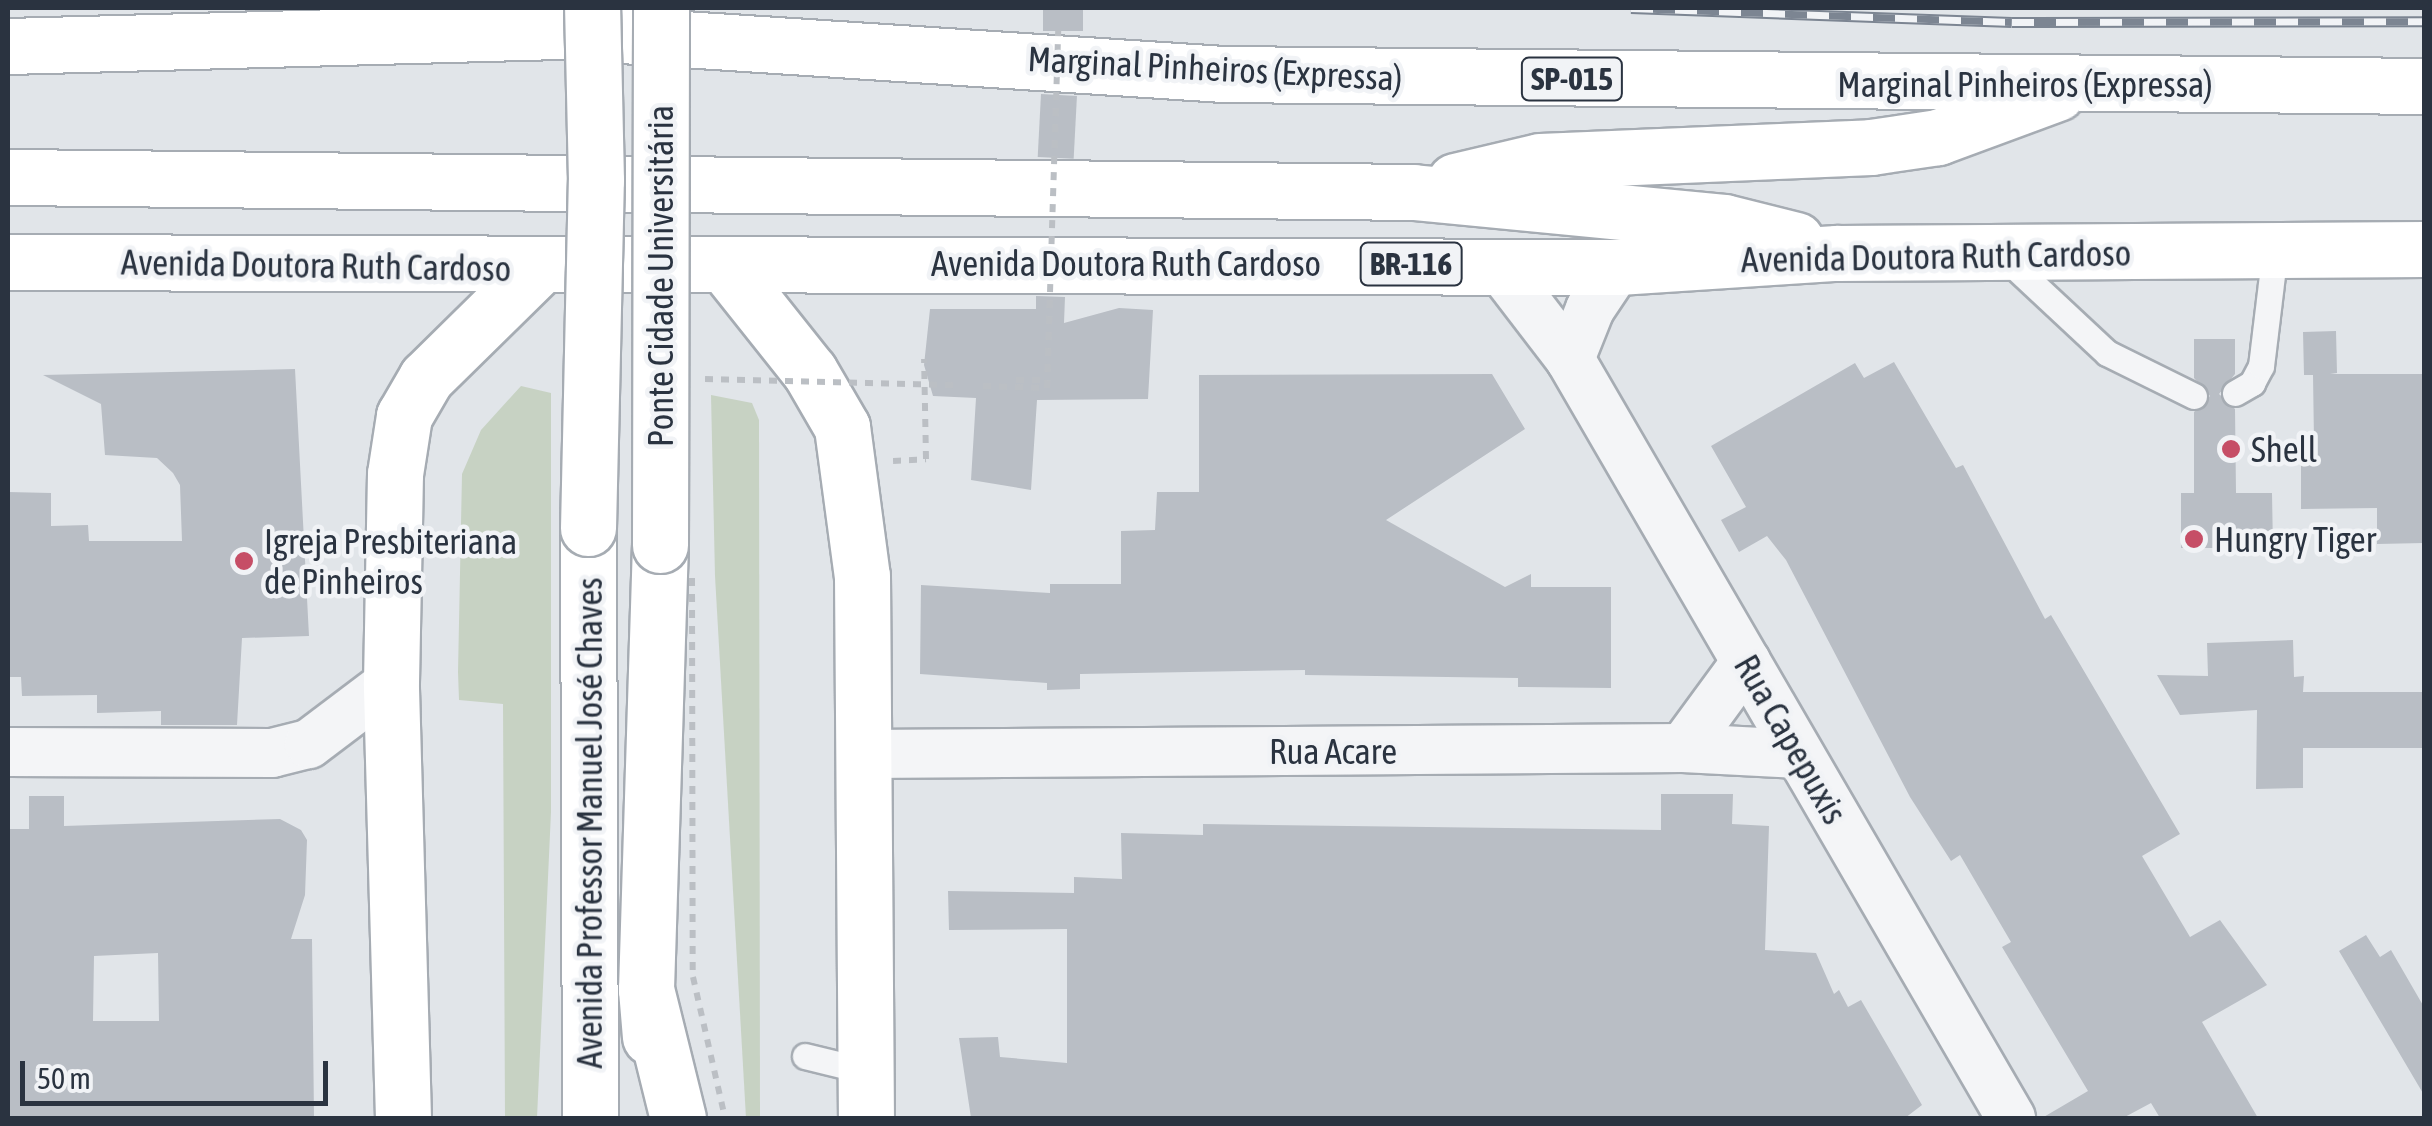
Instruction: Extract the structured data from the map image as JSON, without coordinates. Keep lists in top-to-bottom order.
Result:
{
  "streets": {
    "main road": [
      "Marginal Pinheiros (Expressa)",
      "SP-015",
      "Avenida Doutora Ruth Cardoso",
      "BR-116",
      "Ponte Cidade Universitária",
      "Avenida Professor Manuel José Chaves"
    ],
    "street": ["Rua Capepuxis", "Rua Acare"]
  },
  "crossings": [
    ["Avenida Doutora Ruth Cardoso", "Rua Capepuxis"],
    ["Ponte Cidade Universitária", "Avenida Professor Manuel José Chaves"],
    ["Rua Capepuxis", "Rua Acare"]
  ],
  "places": ["Shell", "Hungry Tiger", "Igreja Presbiteriana de Pinheiros"],
  "scale_bar": "50 m"
}
